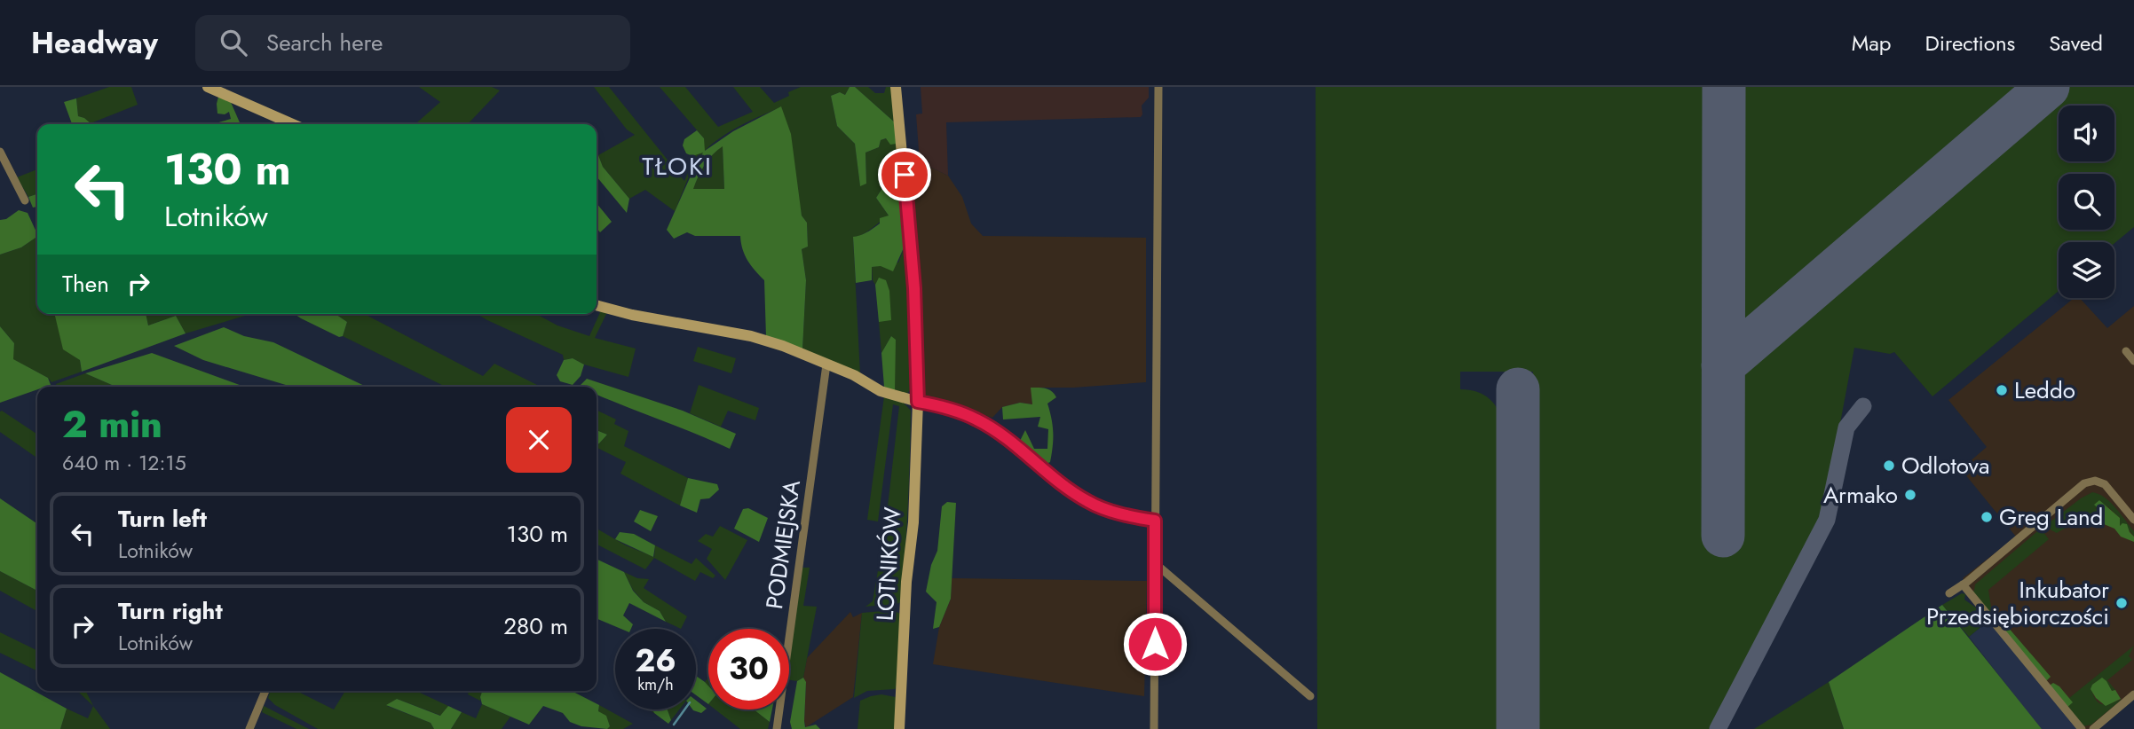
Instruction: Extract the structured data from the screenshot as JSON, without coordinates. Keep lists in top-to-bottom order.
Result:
{
  "streets": {
    "street": ["PODMIEJSKA", "LOTNIKÓW"]
  },
  "districts": ["TŁOKI"],
  "places": [
    "Leddo",
    "Odlotova",
    "Armako",
    "Greg Land",
    "Inkubator Przedsiębiorczości"
  ],
  "page": {
    "header": "Headway",
    "search": "Search here",
    "nav": ["Map", "Directions", "Saved"],
    "turn": ["130 m", "Lotników"],
    "then": "Then",
    "heading": ["2 min", "640 m · 12:15"],
    "list": [
      {
        "name": "Turn left",
        "note": "Lotników",
        "value": "130 m"
      },
      {
        "name": "Turn right",
        "note": "Lotników",
        "value": "280 m"
      }
    ],
    "speed": "26 km/h",
    "limit": "30"
  }
}
